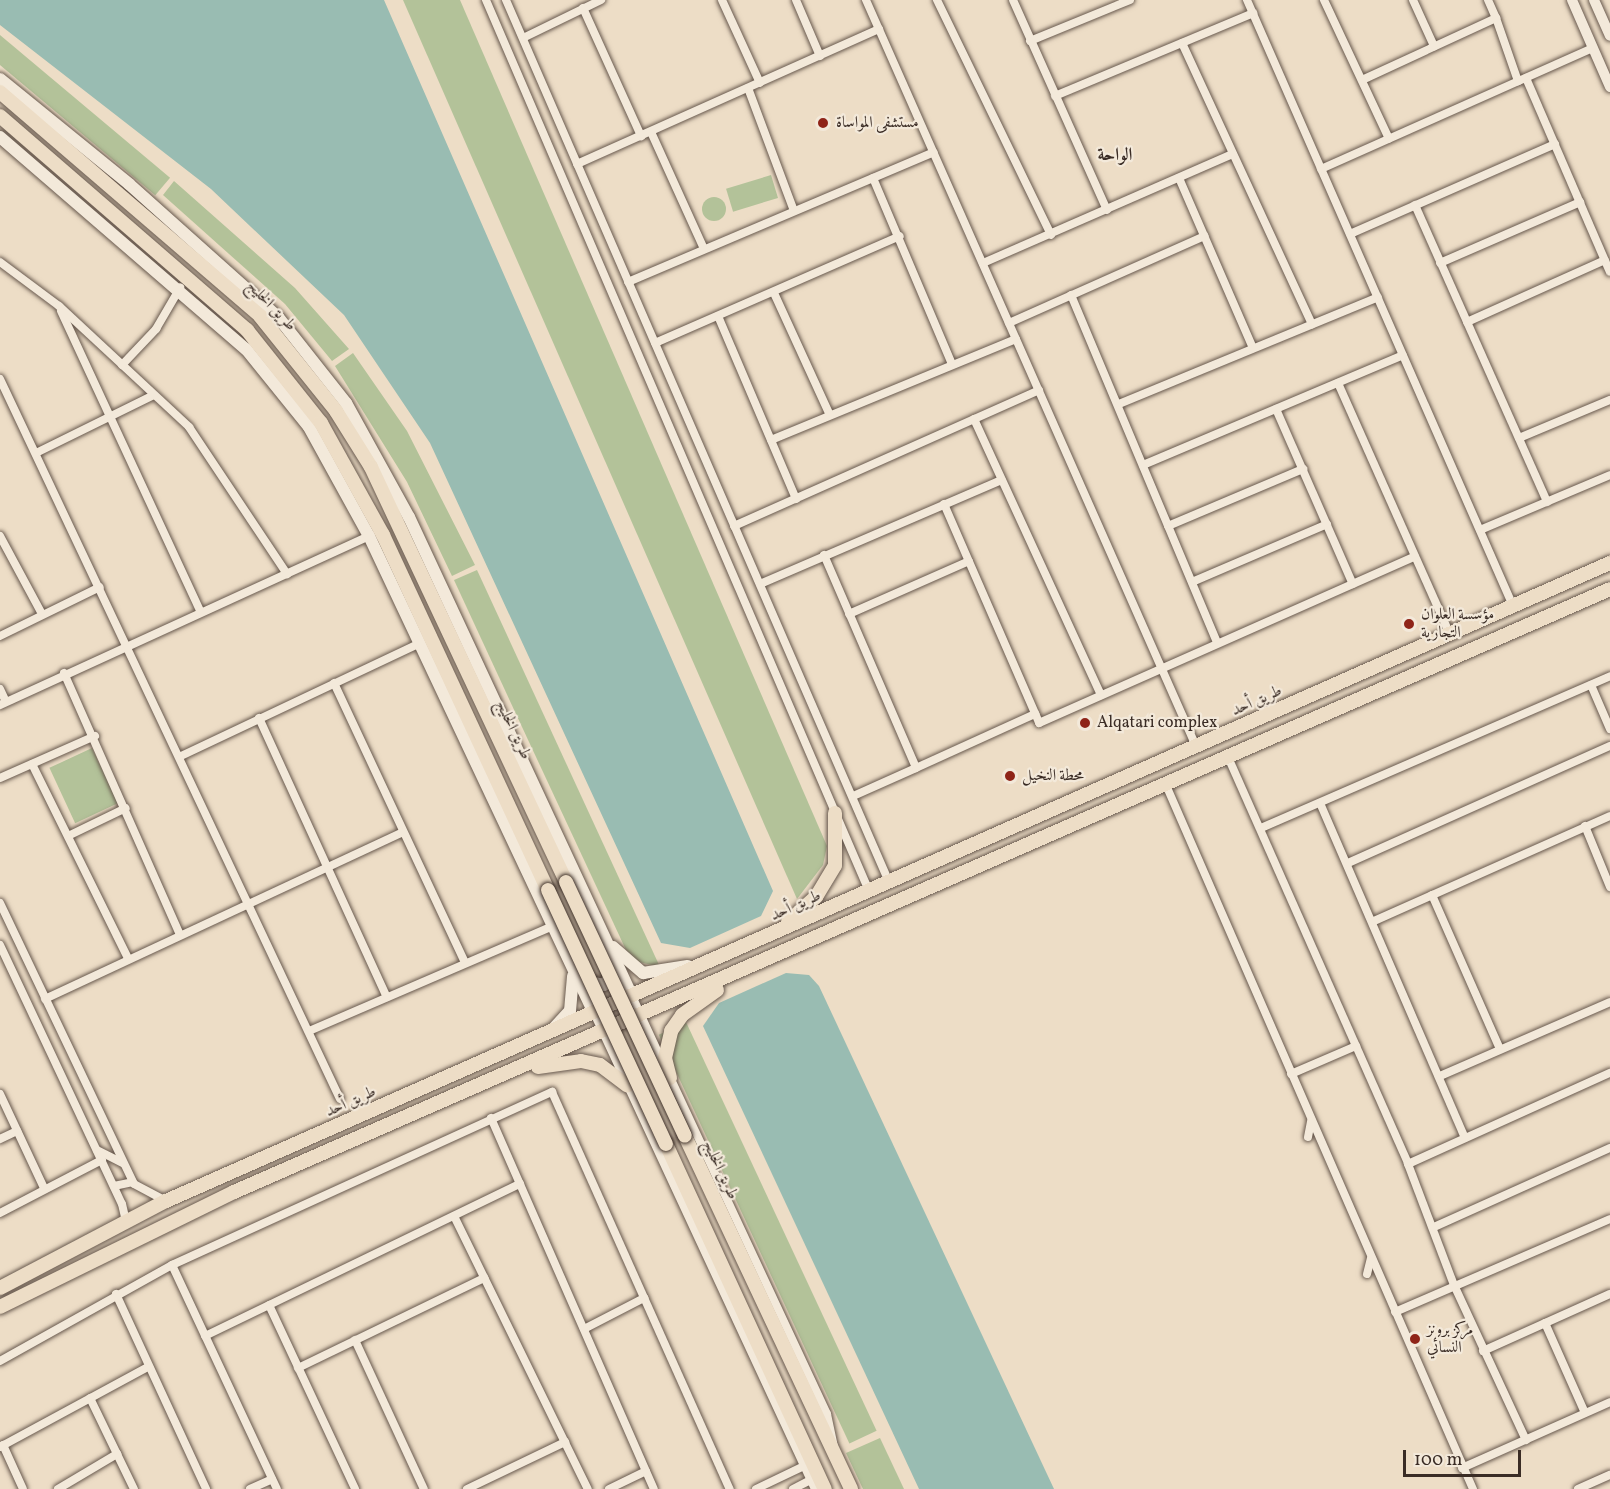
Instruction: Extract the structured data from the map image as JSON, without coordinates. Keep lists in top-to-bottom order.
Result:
{
  "streets": {
    "main road": ["طريق الخليج", "طريق أحد"]
  },
  "districts": ["الواحة"],
  "places": [
    "مستشفى المواساة",
    "مؤسسة العلوان التجارية",
    "Alqatari complex",
    "محطة النخيل",
    "مركز برونز النسائي"
  ],
  "scale_bar": "100 m"
}
